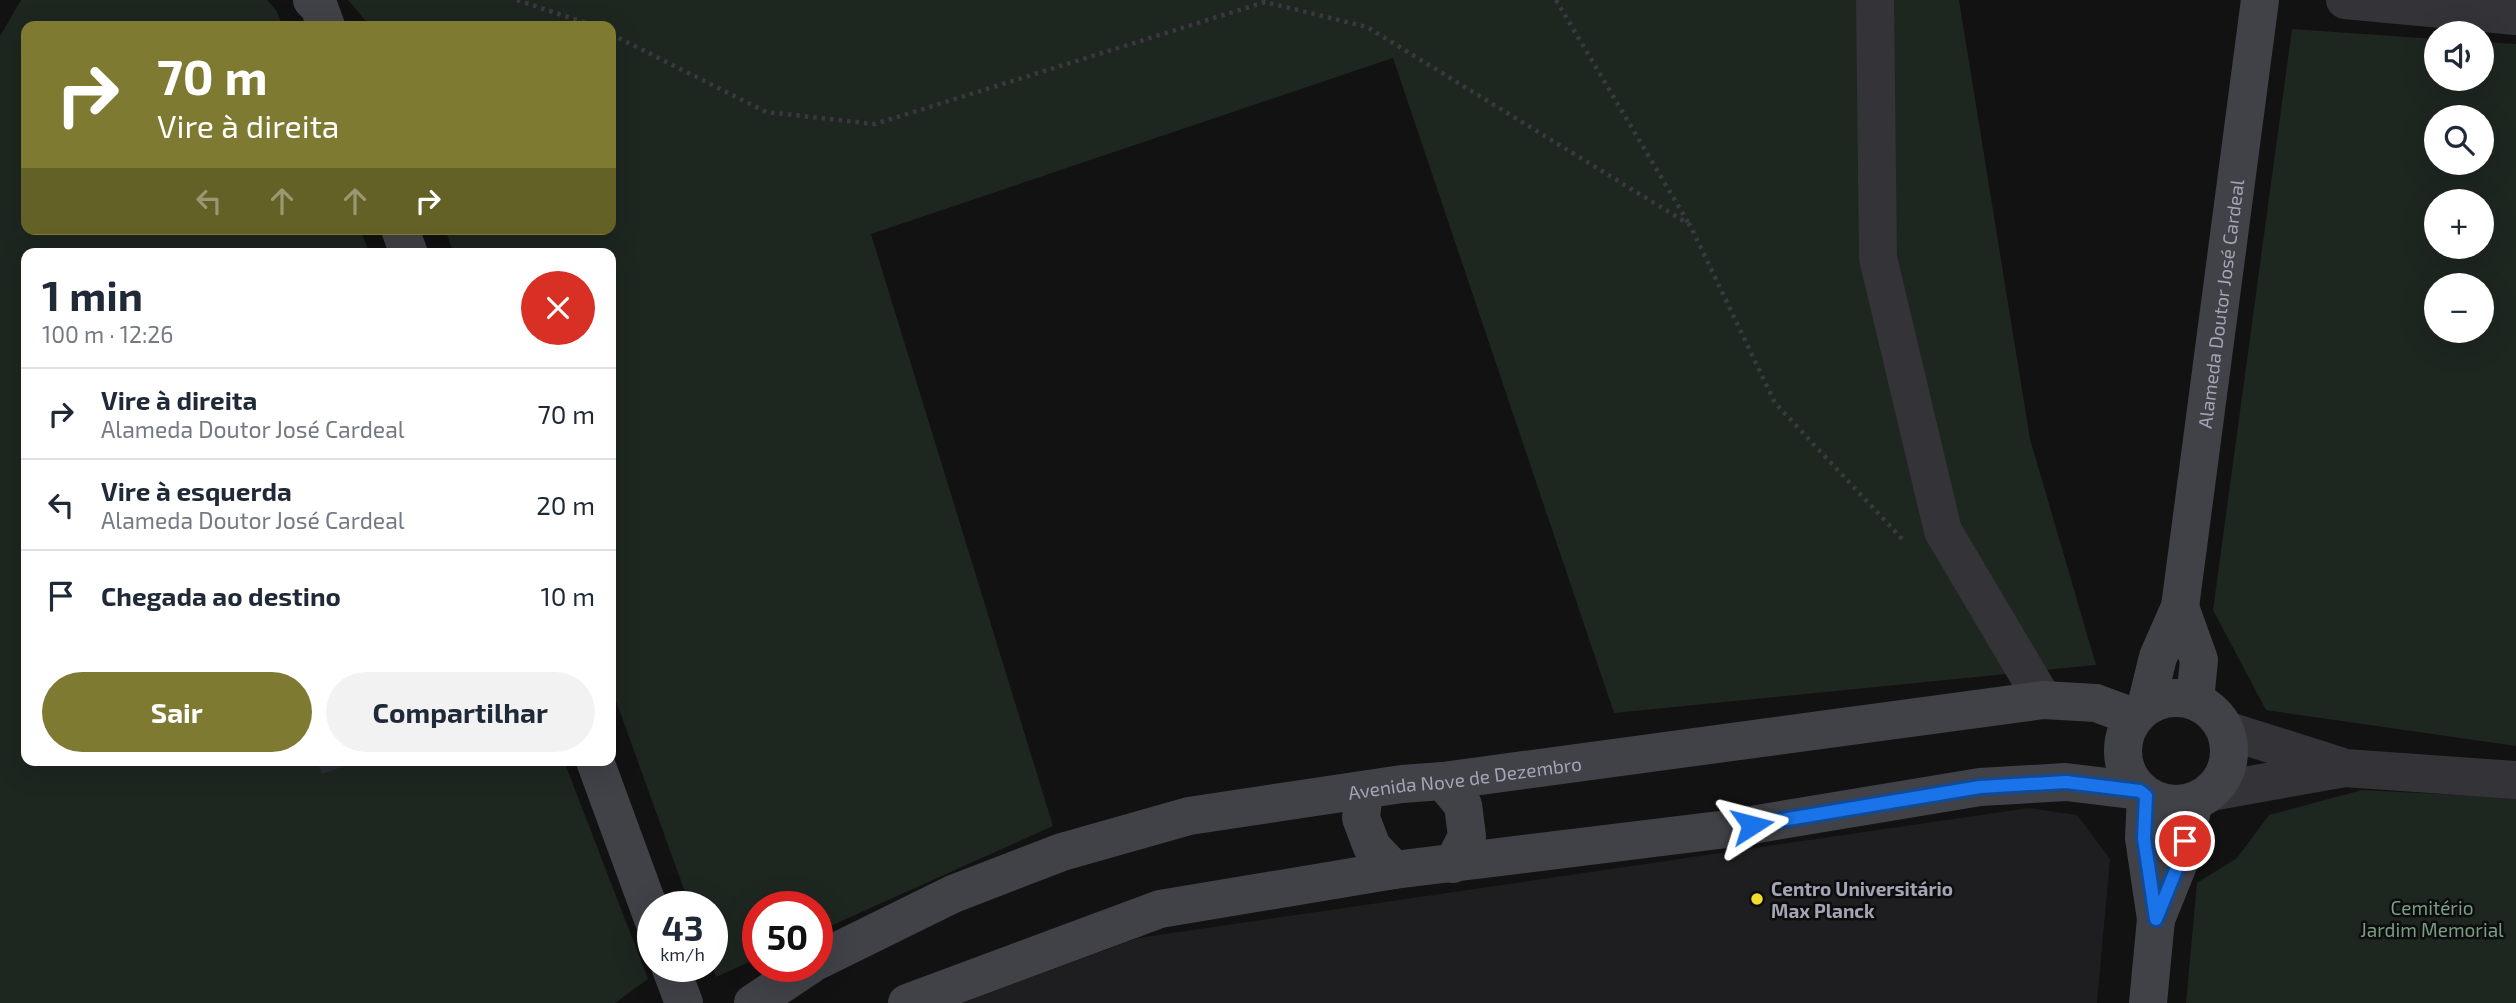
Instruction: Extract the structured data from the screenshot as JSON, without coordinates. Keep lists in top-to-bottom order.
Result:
{
  "streets": {
    "main road": ["Alameda Doutor José Cardeal", "Avenida Nove de Dezembro"]
  },
  "crossings": [
    ["Alameda Doutor José Cardeal", "Avenida Nove de Dezembro"]
  ],
  "parks": ["Cemitério Jardim Memorial"],
  "places": ["Centro Universitário Max Planck"],
  "page": {
    "map_buttons": ["+", "−"],
    "turn": ["70 m", "Vire à direita"],
    "heading": ["1 min", "100 m · 12:26"],
    "list": [
      {
        "name": "Vire à direita",
        "note": "Alameda Doutor José Cardeal",
        "value": "70 m"
      },
      {
        "name": "Vire à esquerda",
        "note": "Alameda Doutor José Cardeal",
        "value": "20 m"
      },
      {
        "name": "Chegada ao destino",
        "value": "10 m"
      }
    ],
    "buttons": ["Sair", "Compartilhar"],
    "speed": "43 km/h",
    "limit": "50"
  }
}
